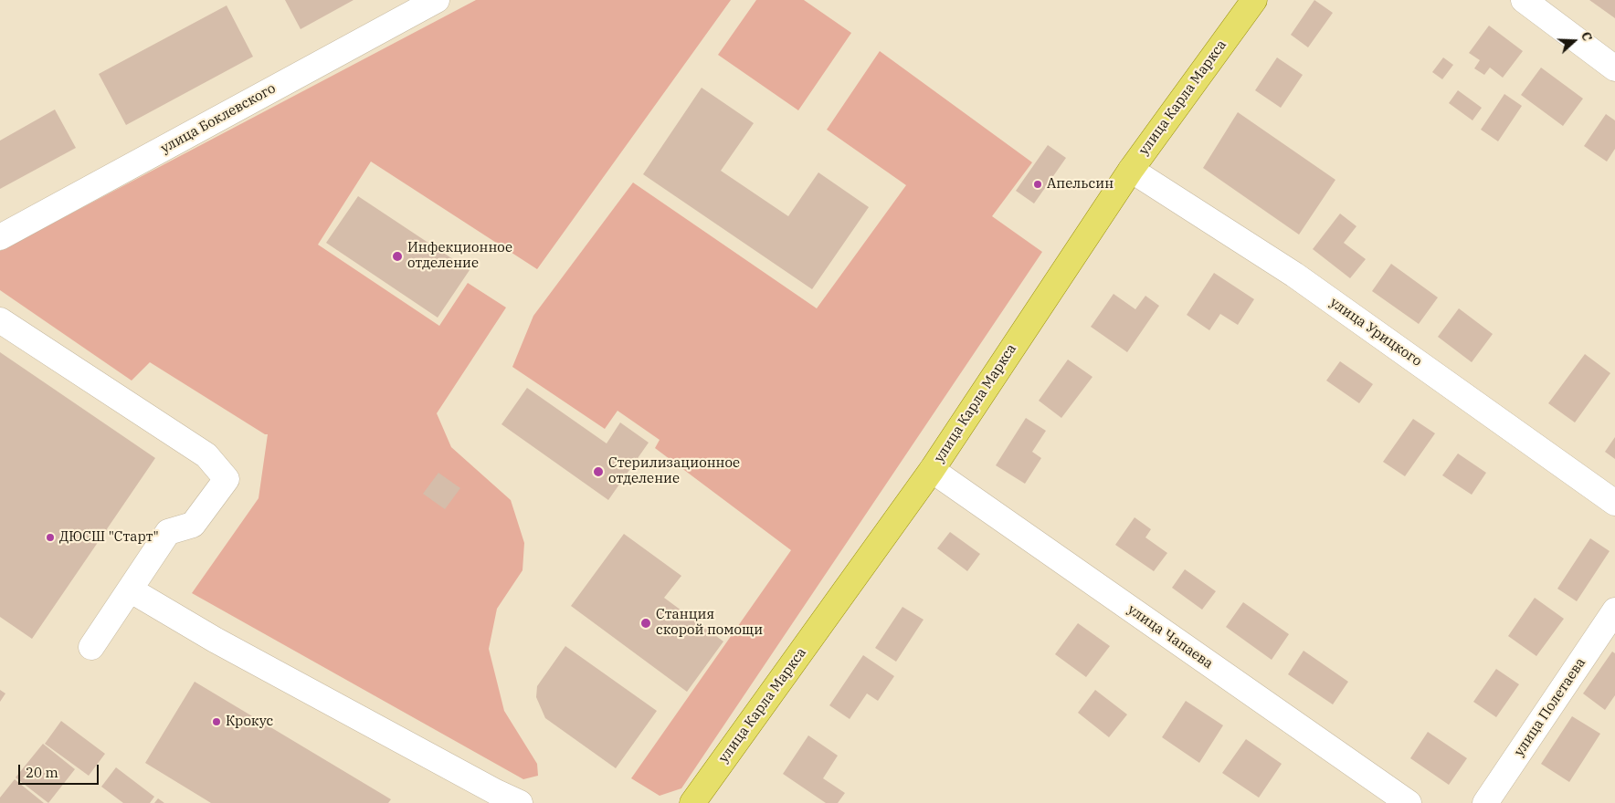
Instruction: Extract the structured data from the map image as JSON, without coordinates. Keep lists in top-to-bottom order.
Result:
{
  "streets": {
    "main road": ["улица Карла Маркса"],
    "street": [
      "улица Боклевского",
      "улица Урицкого",
      "улица Чапаева",
      "улица Полетаева"
    ]
  },
  "crossings": [
    ["улица Карла Маркса", "улица Урицкого"],
    ["улица Карла Маркса", "улица Чапаева"]
  ],
  "places": [
    "Апельсин",
    "Инфекционное отделение",
    "Стерилизационное отделение",
    "ДЮСШ \"Старт\"",
    "Станция скорой помощи",
    "Крокус"
  ],
  "scale_bar": "20 m",
  "north": "right"
}
